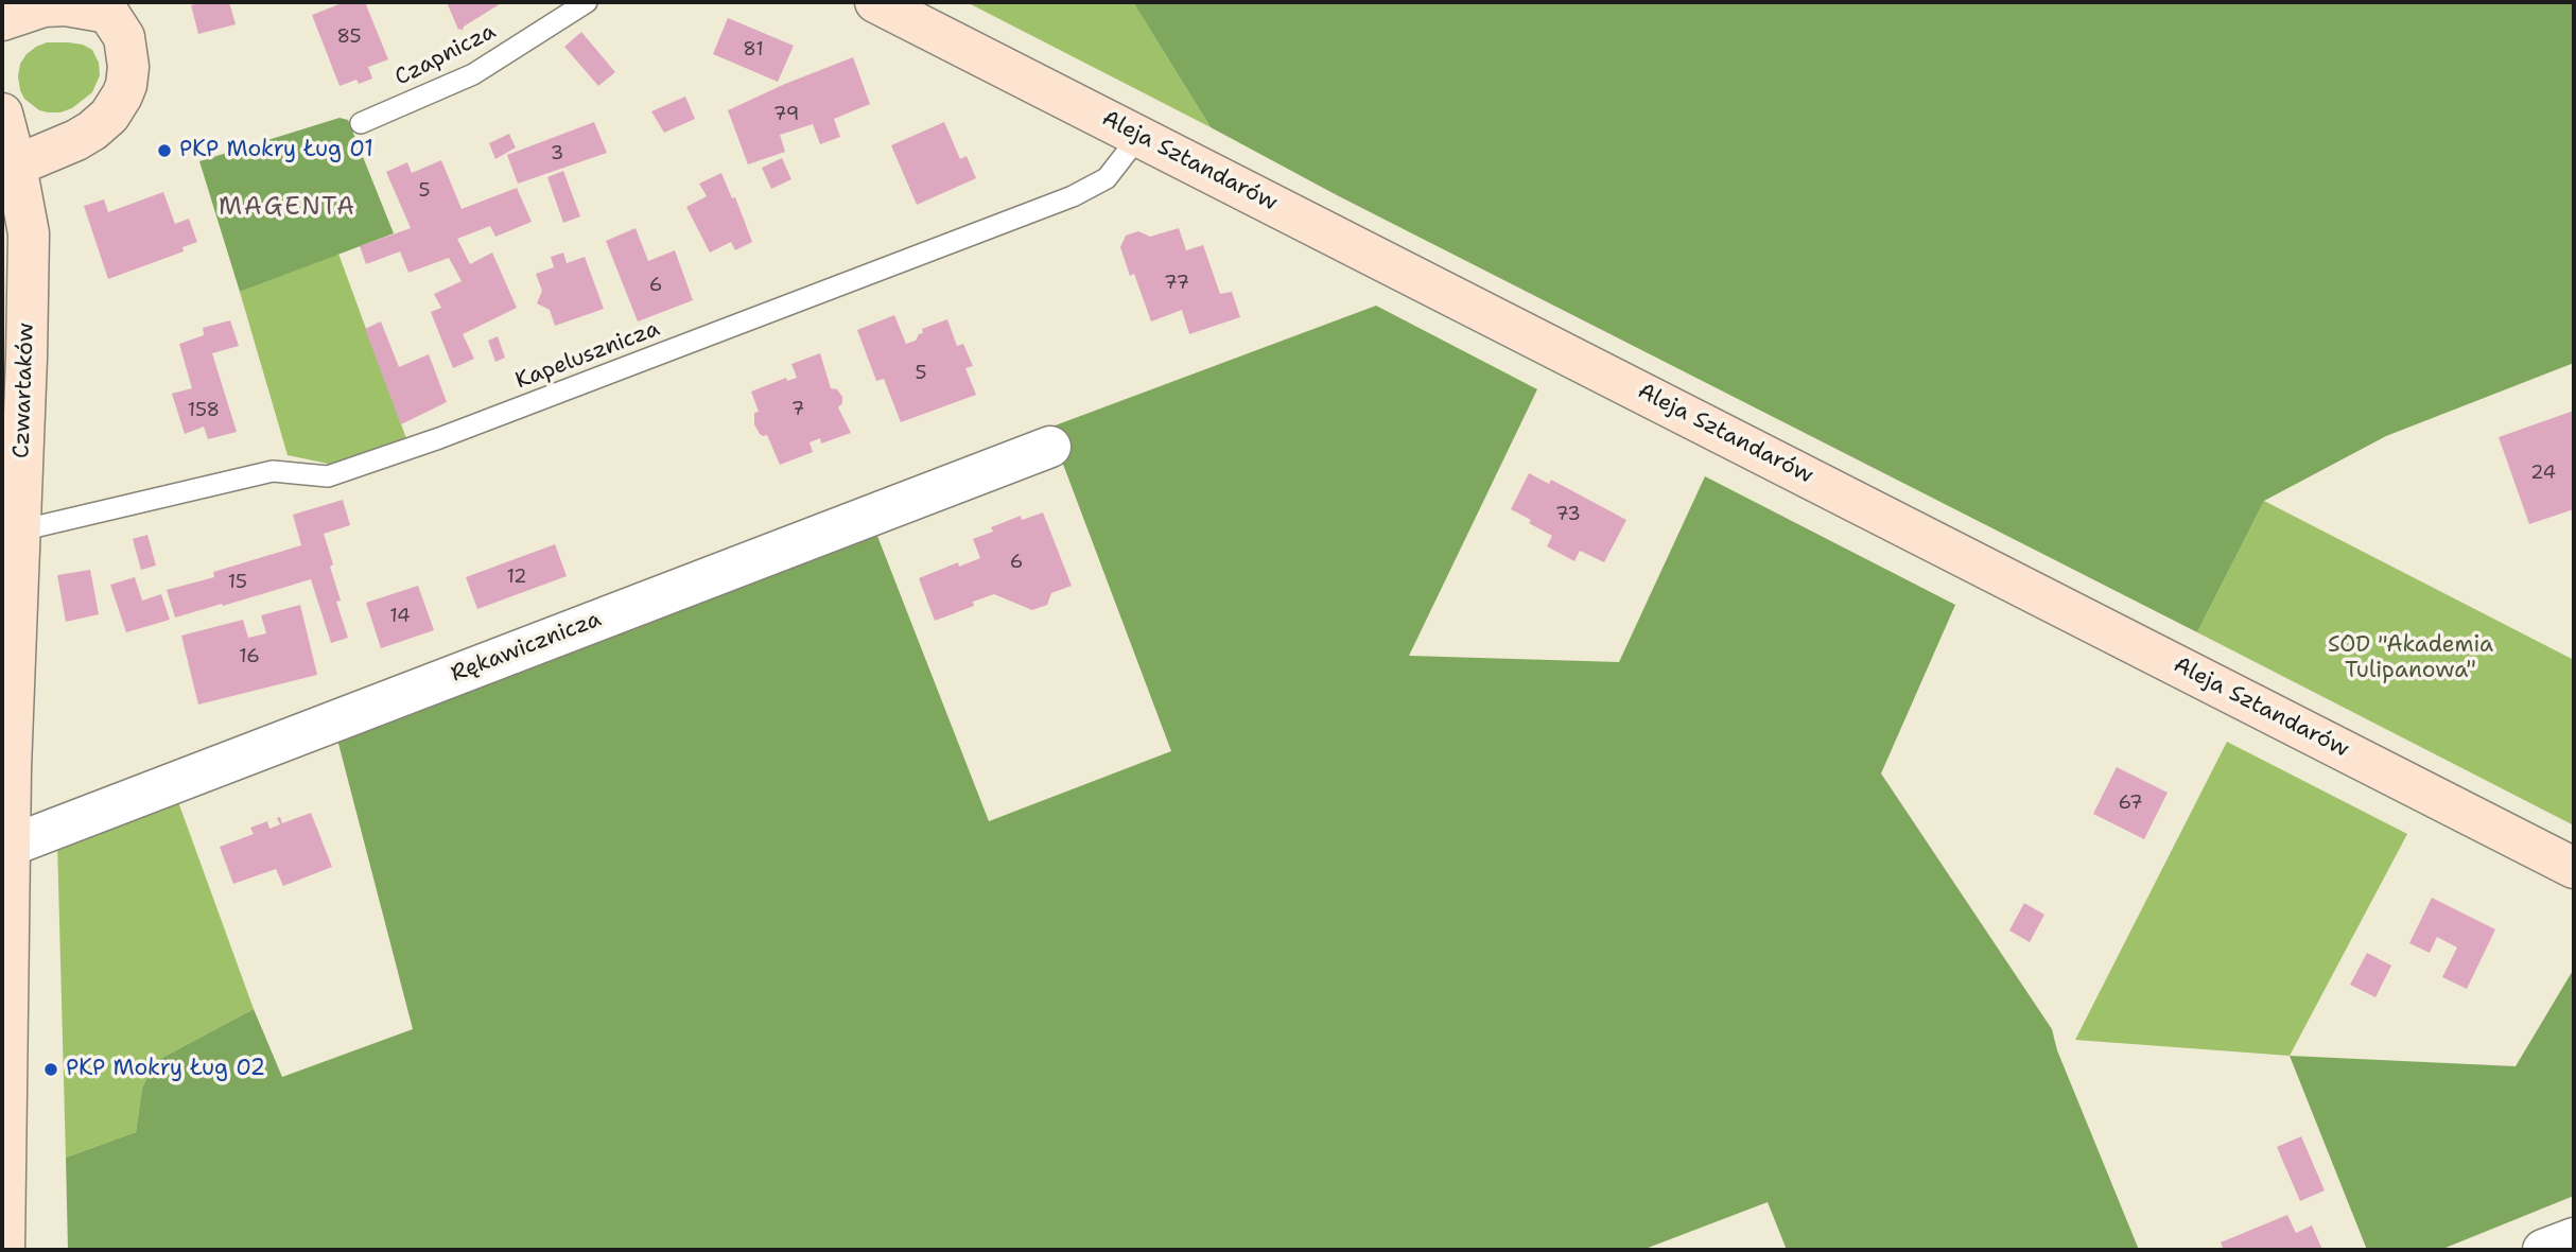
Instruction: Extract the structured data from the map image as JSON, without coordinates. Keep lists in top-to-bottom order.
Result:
{
  "streets": {
    "street": ["Aleja Sztandarów", "Czwartaków", "Rękawicznicza"],
    "lane": ["Czapnicza", "Kapelusznicza"]
  },
  "crossings": [
    ["Aleja Sztandarów", "Kapelusznicza"],
    ["Kapelusznicza", "Czwartaków"],
    ["Czwartaków", "Rękawicznicza"]
  ],
  "districts": ["MAGENTA"],
  "parks": ["SOD \"Akademia Tulipanowa\""],
  "places": ["PKP Mokry Ług 01", "PKP Mokry Ług 02"],
  "house_numbers": [
    "85",
    "81",
    "79",
    "3",
    "5",
    "77",
    "6",
    "5",
    "7",
    "158",
    "24",
    "73",
    "6",
    "12",
    "15",
    "14",
    "16",
    "67"
  ]
}
